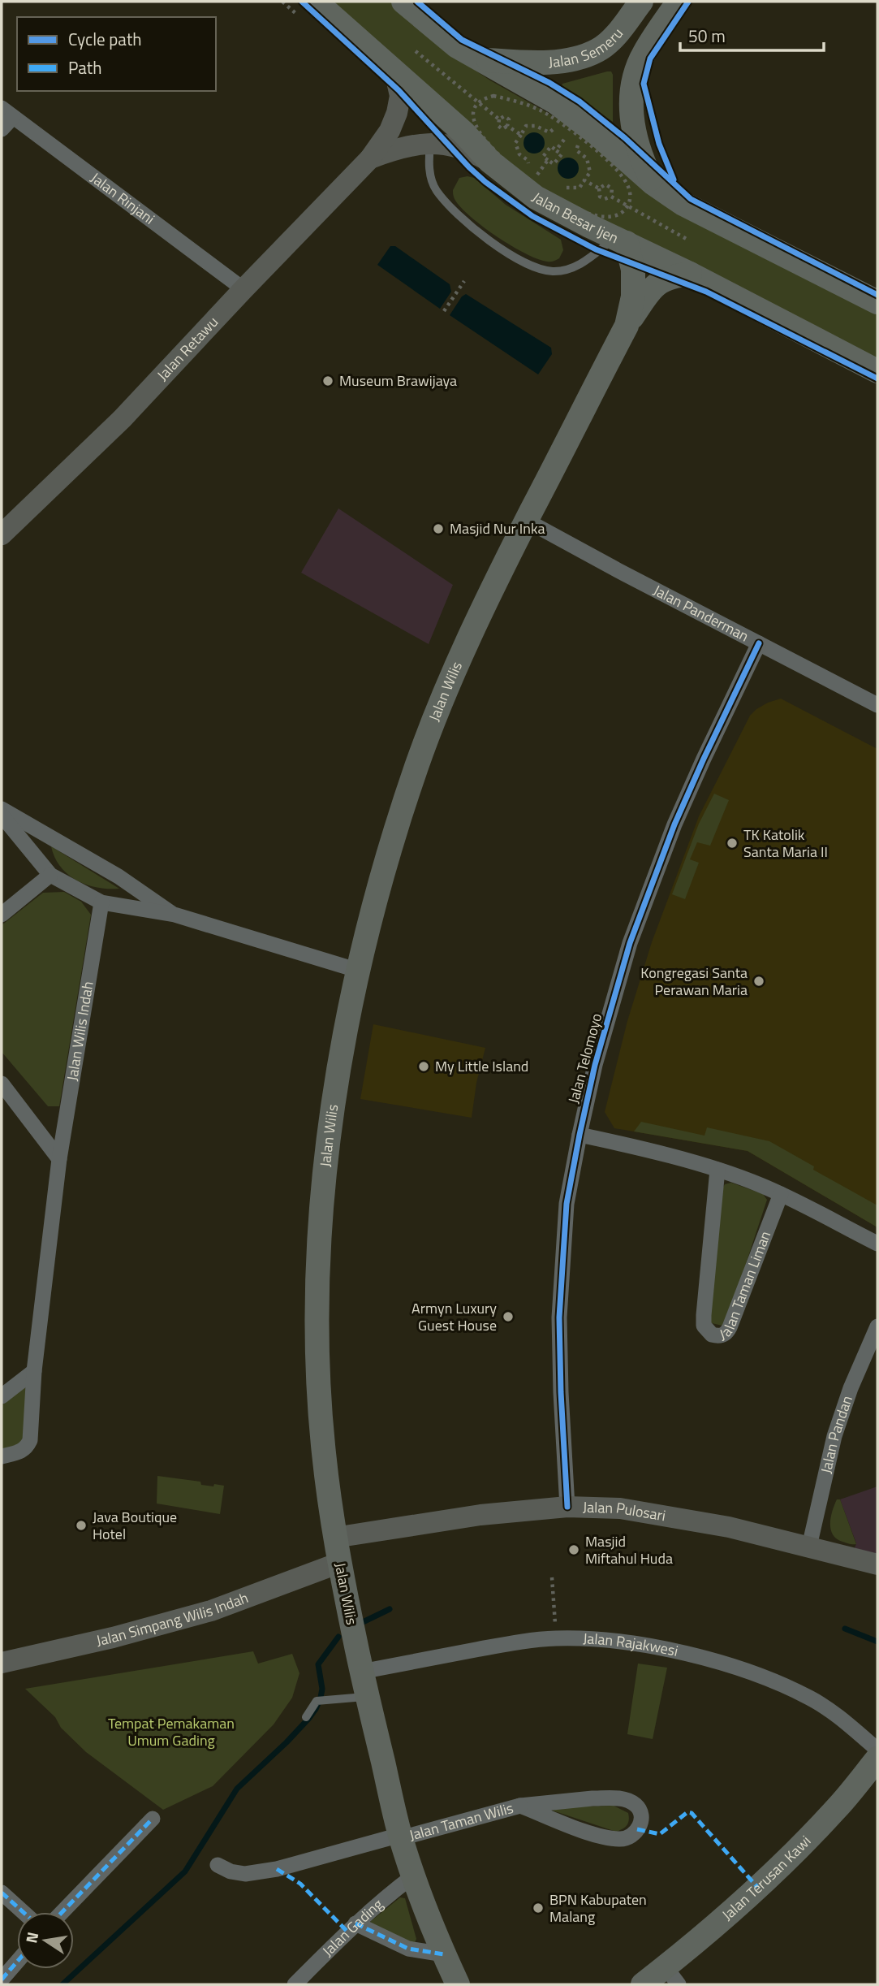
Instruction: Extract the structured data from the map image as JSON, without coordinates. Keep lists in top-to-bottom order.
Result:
{
  "streets": {
    "main road": [
      "Jalan Semeru",
      "Jalan Besar Ijen",
      "Jalan Retawu",
      "Jalan Wilis",
      "Jalan Pulosari",
      "Jalan Simpang Wilis Indah",
      "Jalan Terusan Kawi"
    ],
    "street": [
      "Jalan Rinjani",
      "Jalan Panderman",
      "Jalan Wilis Indah",
      "Jalan Telomoyo",
      "Jalan Taman Liman",
      "Jalan Pandan",
      "Jalan Rajakwesi",
      "Jalan Taman Wilis",
      "Jalan Gading"
    ]
  },
  "crossings": [
    ["Jalan Rinjani", "Jalan Retawu"],
    ["Jalan Besar Ijen", "Jalan Retawu"],
    ["Jalan Besar Ijen", "Jalan Wilis"],
    ["Jalan Panderman", "Jalan Wilis"],
    ["Jalan Panderman", "Jalan Telomoyo"],
    ["Jalan Wilis", "Jalan Pulosari"],
    ["Jalan Wilis", "Jalan Simpang Wilis Indah"],
    ["Jalan Wilis", "Jalan Rajakwesi"],
    ["Jalan Wilis", "Jalan Taman Wilis"],
    ["Jalan Wilis", "Jalan Gading"],
    ["Jalan Telomoyo", "Jalan Pulosari"],
    ["Jalan Pandan", "Jalan Pulosari"]
  ],
  "parks": ["Tempat Pemakaman Umum Gading"],
  "places": [
    "Museum Brawijaya",
    "Masjid Nur Inka",
    "TK Katolik Santa Maria II",
    "Kongregasi Santa Perawan Maria",
    "My Little Island",
    "Armyn Luxury Guest House",
    "Java Boutique Hotel",
    "Masjid Miftahul Huda",
    "BPN Kabupaten Malang"
  ],
  "legend": ["Cycle path", "Path"],
  "scale_bar": "50 m",
  "north": "left"
}
